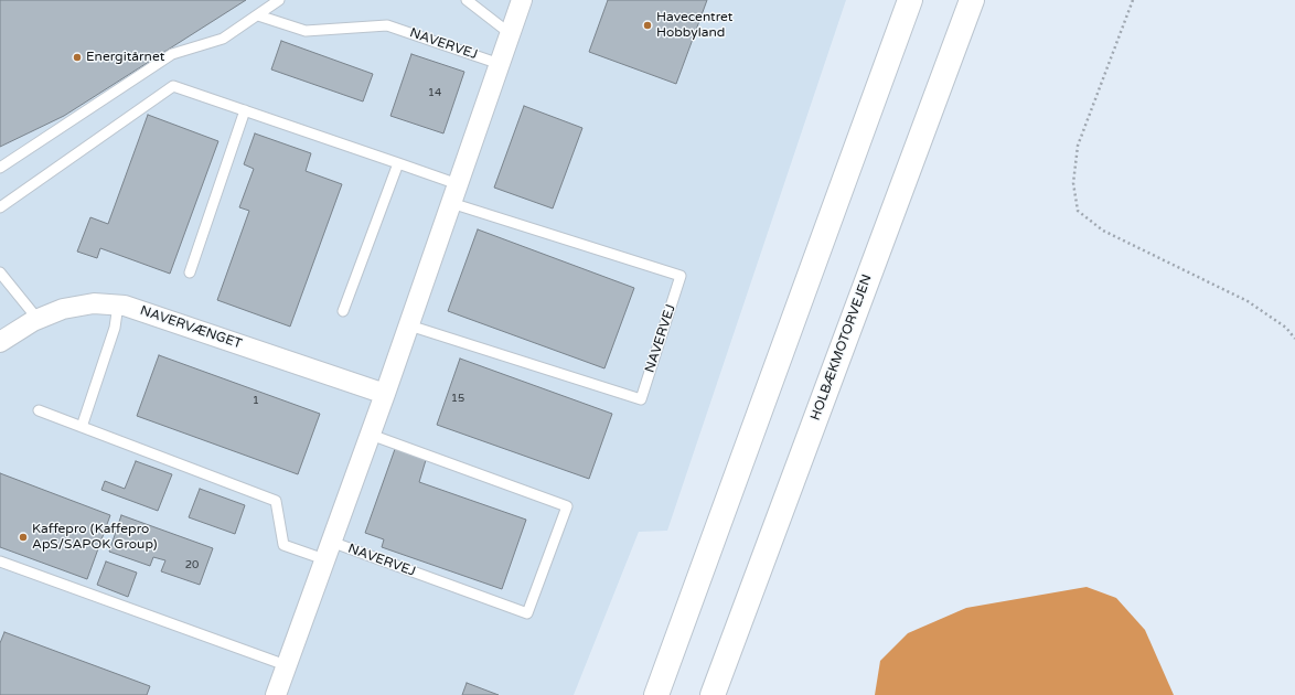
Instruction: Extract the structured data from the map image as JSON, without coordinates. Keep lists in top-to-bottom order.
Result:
{
  "streets": {
    "highway": ["HOLBÆKMOTORVEJEN"],
    "street": ["NAVERVEJ", "NAVERVÆNGET"]
  },
  "crossings": [
    ["NAVERVEJ", "NAVERVÆNGET"]
  ],
  "places": ["Havecentret Hobbyland", "Energitårnet", "Kaffepro (Kaffepro ApS/SAPOK Group)"],
  "house_numbers": [
    "14",
    "15",
    "1",
    "20"
  ]
}
